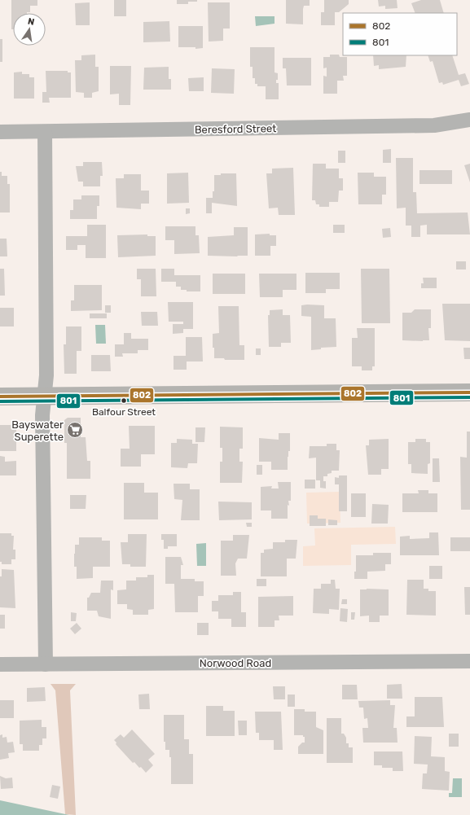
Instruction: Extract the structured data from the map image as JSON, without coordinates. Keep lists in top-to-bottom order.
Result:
{
  "streets": {
    "street": ["Beresford Street", "Norwood Road"]
  },
  "places": {
    "other": ["Balfour Street"],
    "supermarket": ["Bayswater Superette"]
  },
  "lines": ["transit line 802", "transit line 801"],
  "legend": ["802", "801"],
  "north": "top"
}
